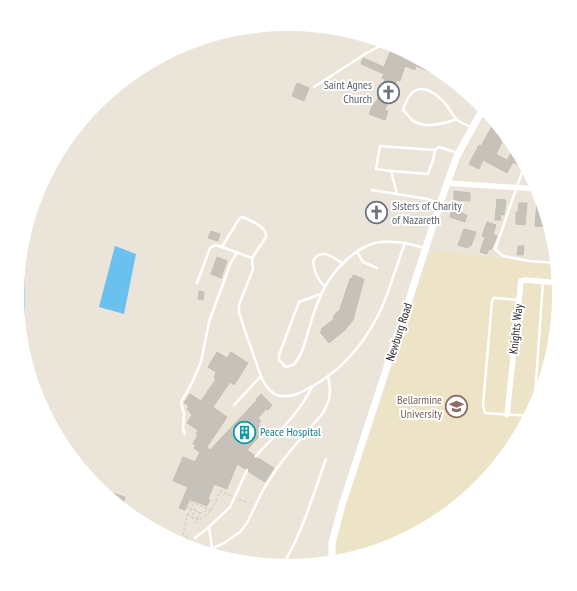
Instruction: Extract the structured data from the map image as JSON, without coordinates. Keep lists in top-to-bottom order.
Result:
{
  "streets": {
    "main road": ["Newburg Road"],
    "street": ["Knights Way"]
  },
  "places": {
    "church": ["Saint Agnes Church", "Sisters of Charity of Nazareth"],
    "school or university": ["Bellarmine University"],
    "building": ["Peace Hospital"]
  }
}
